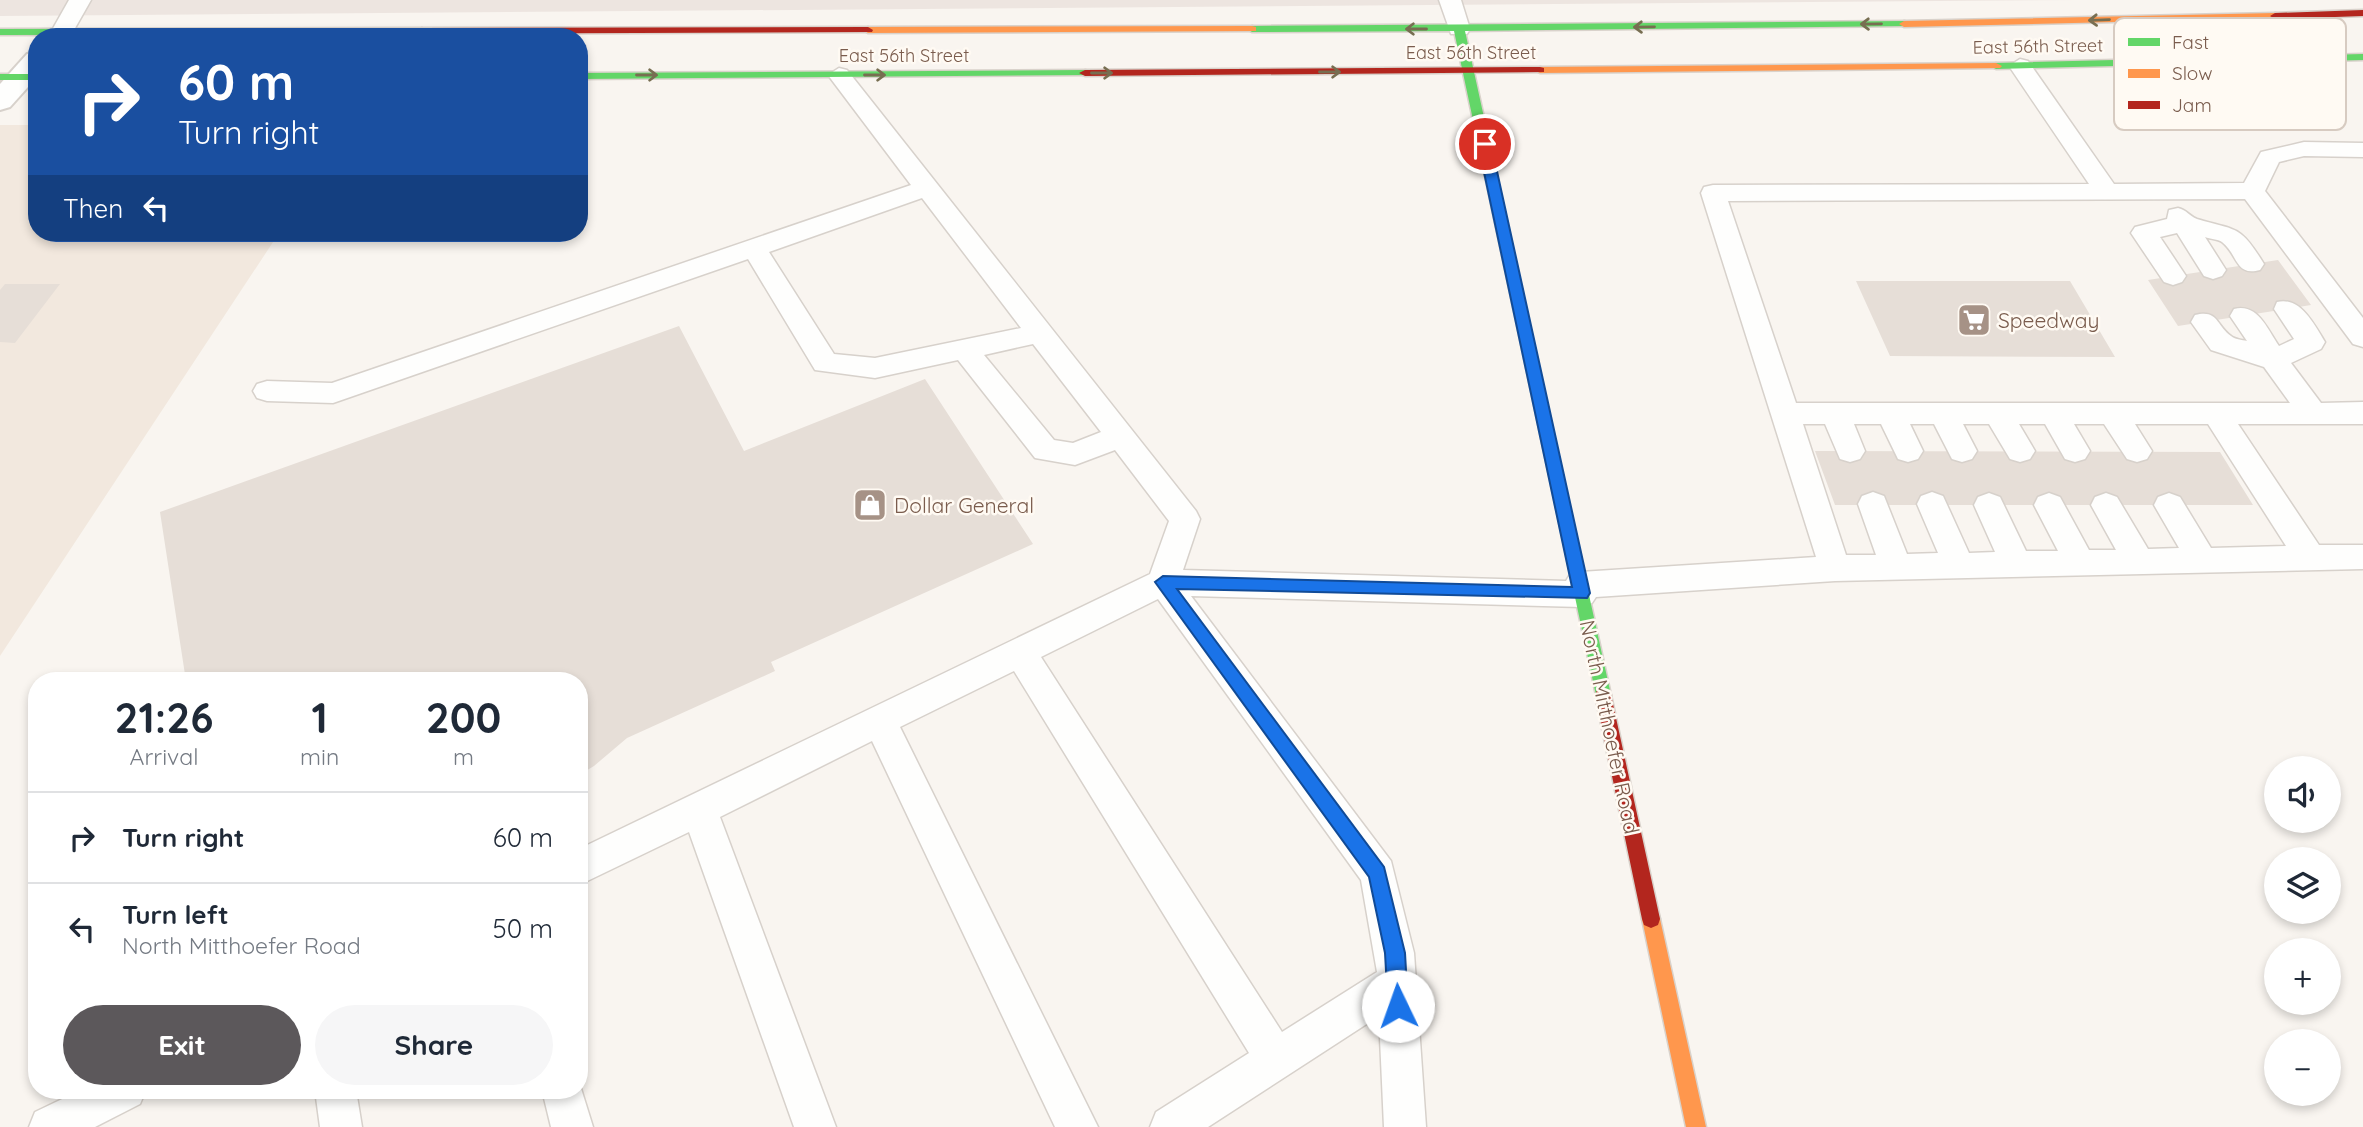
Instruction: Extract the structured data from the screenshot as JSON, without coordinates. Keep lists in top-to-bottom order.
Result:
{
  "streets": {
    "main road": ["East 56th Street", "North Mitthoefer Road"]
  },
  "crossings": [
    ["East 56th Street", "North Mitthoefer Road"]
  ],
  "places": {
    "supermarket": ["Speedway"],
    "shop": ["Dollar General"]
  },
  "legend": ["Fast", "Slow", "Jam"],
  "page": {
    "turn": ["60 m", "Turn right"],
    "then": "Then",
    "eta": [
      "21:26",
      "Arrival",
      "1",
      "min",
      "200",
      "m"
    ],
    "map_buttons": ["+", "−"],
    "list": [
      {
        "name": "Turn right",
        "value": "60 m"
      },
      {
        "name": "Turn left",
        "note": "North Mitthoefer Road",
        "value": "50 m"
      }
    ],
    "buttons": ["Exit", "Share"]
  }
}
